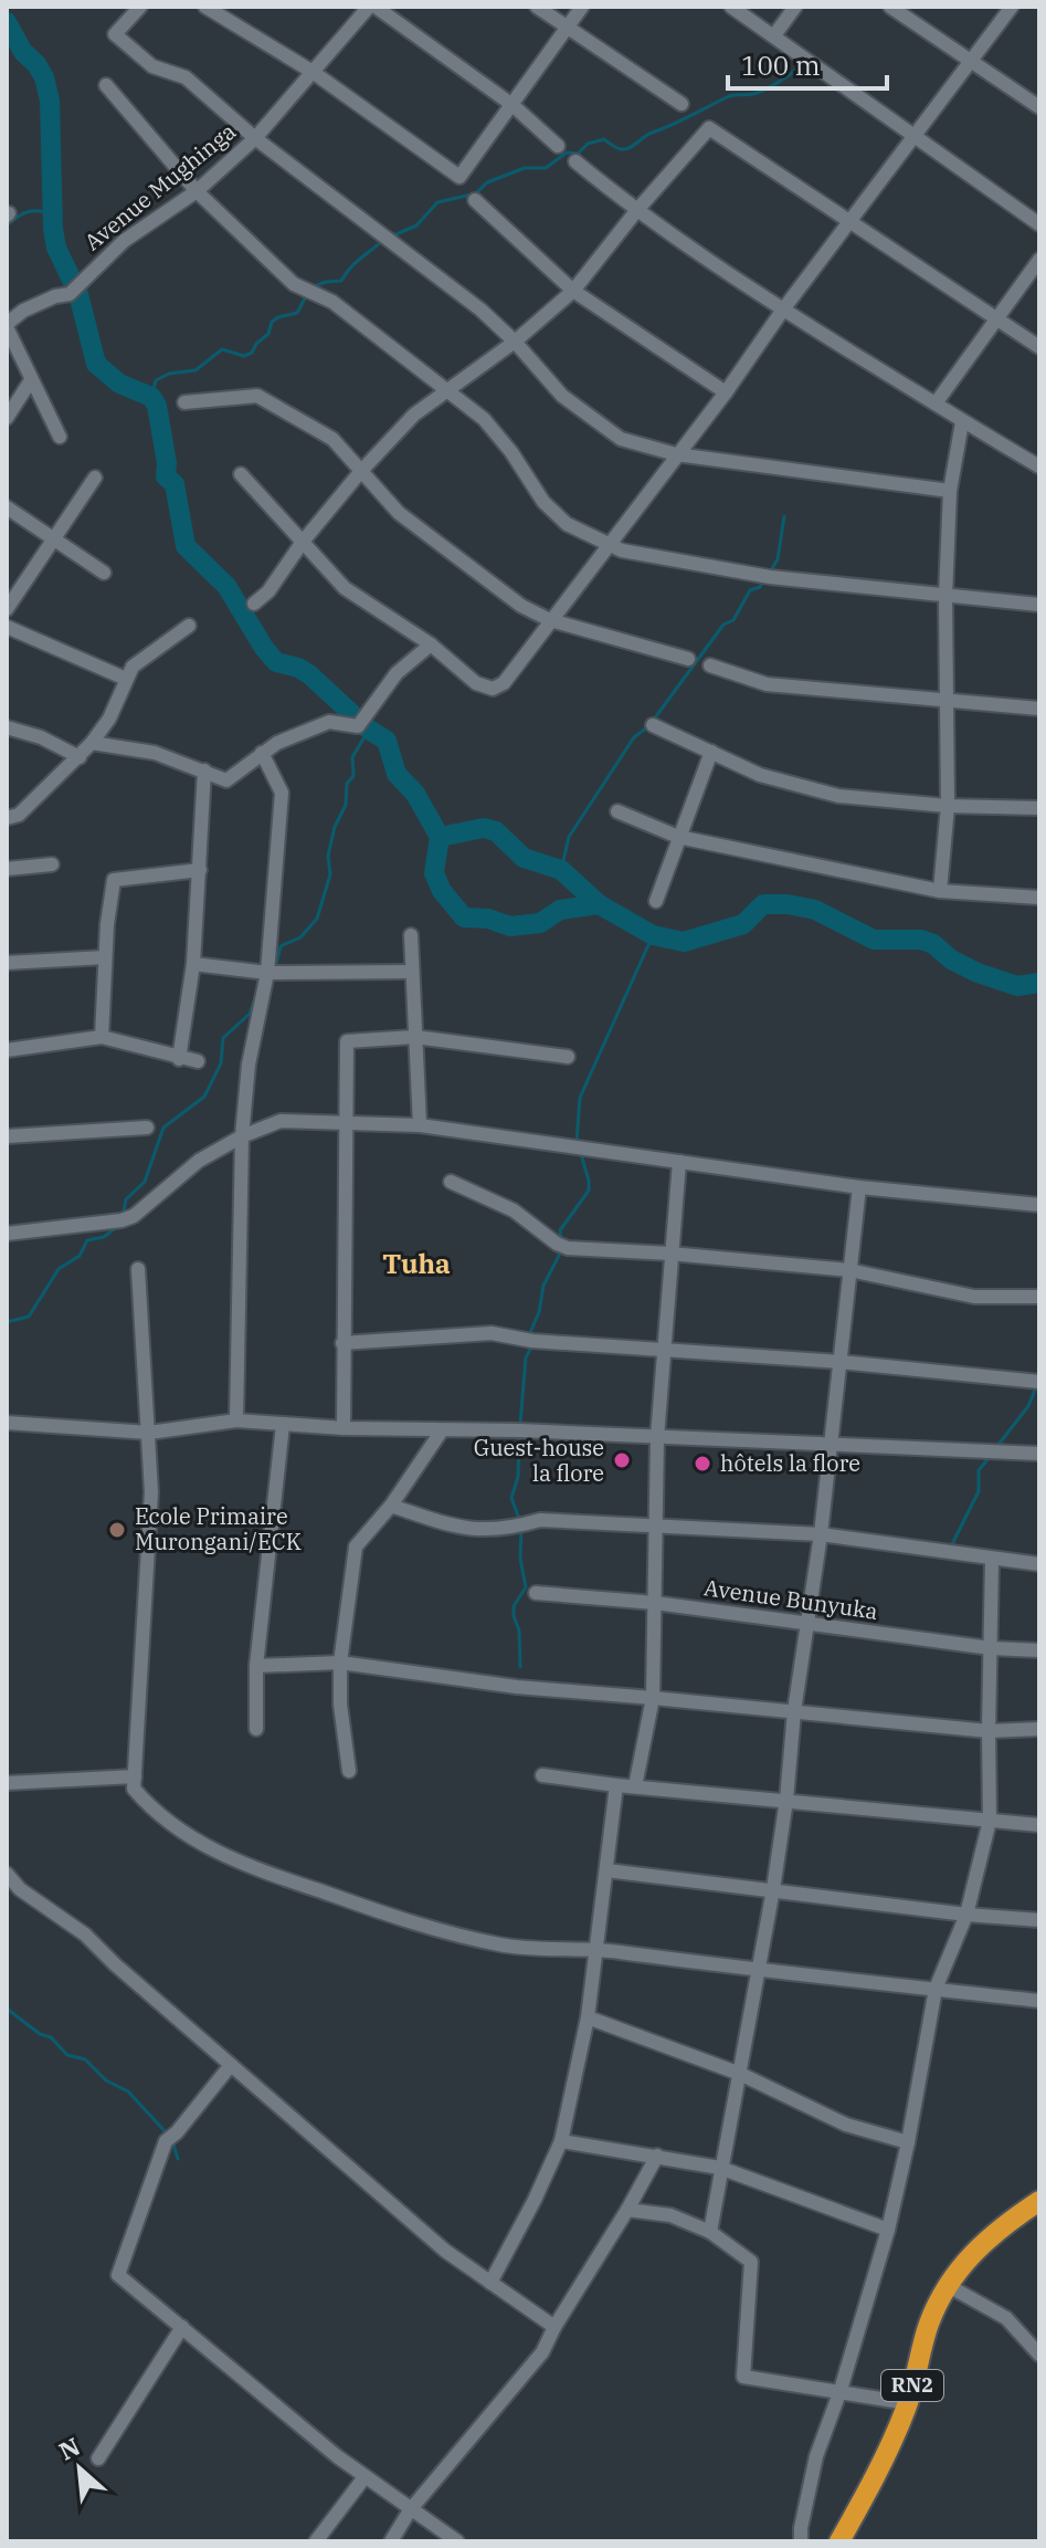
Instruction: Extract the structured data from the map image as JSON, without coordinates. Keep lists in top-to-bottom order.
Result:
{
  "streets": {
    "highway": ["RN2"],
    "street": ["Avenue Mughinga", "Avenue Bunyuka"]
  },
  "districts": ["Tuha"],
  "places": ["Guest-house la flore", "hôtels la flore", "Ecole Primaire Murongani/ECK"],
  "scale_bar": "100 m",
  "north": "top left"
}
